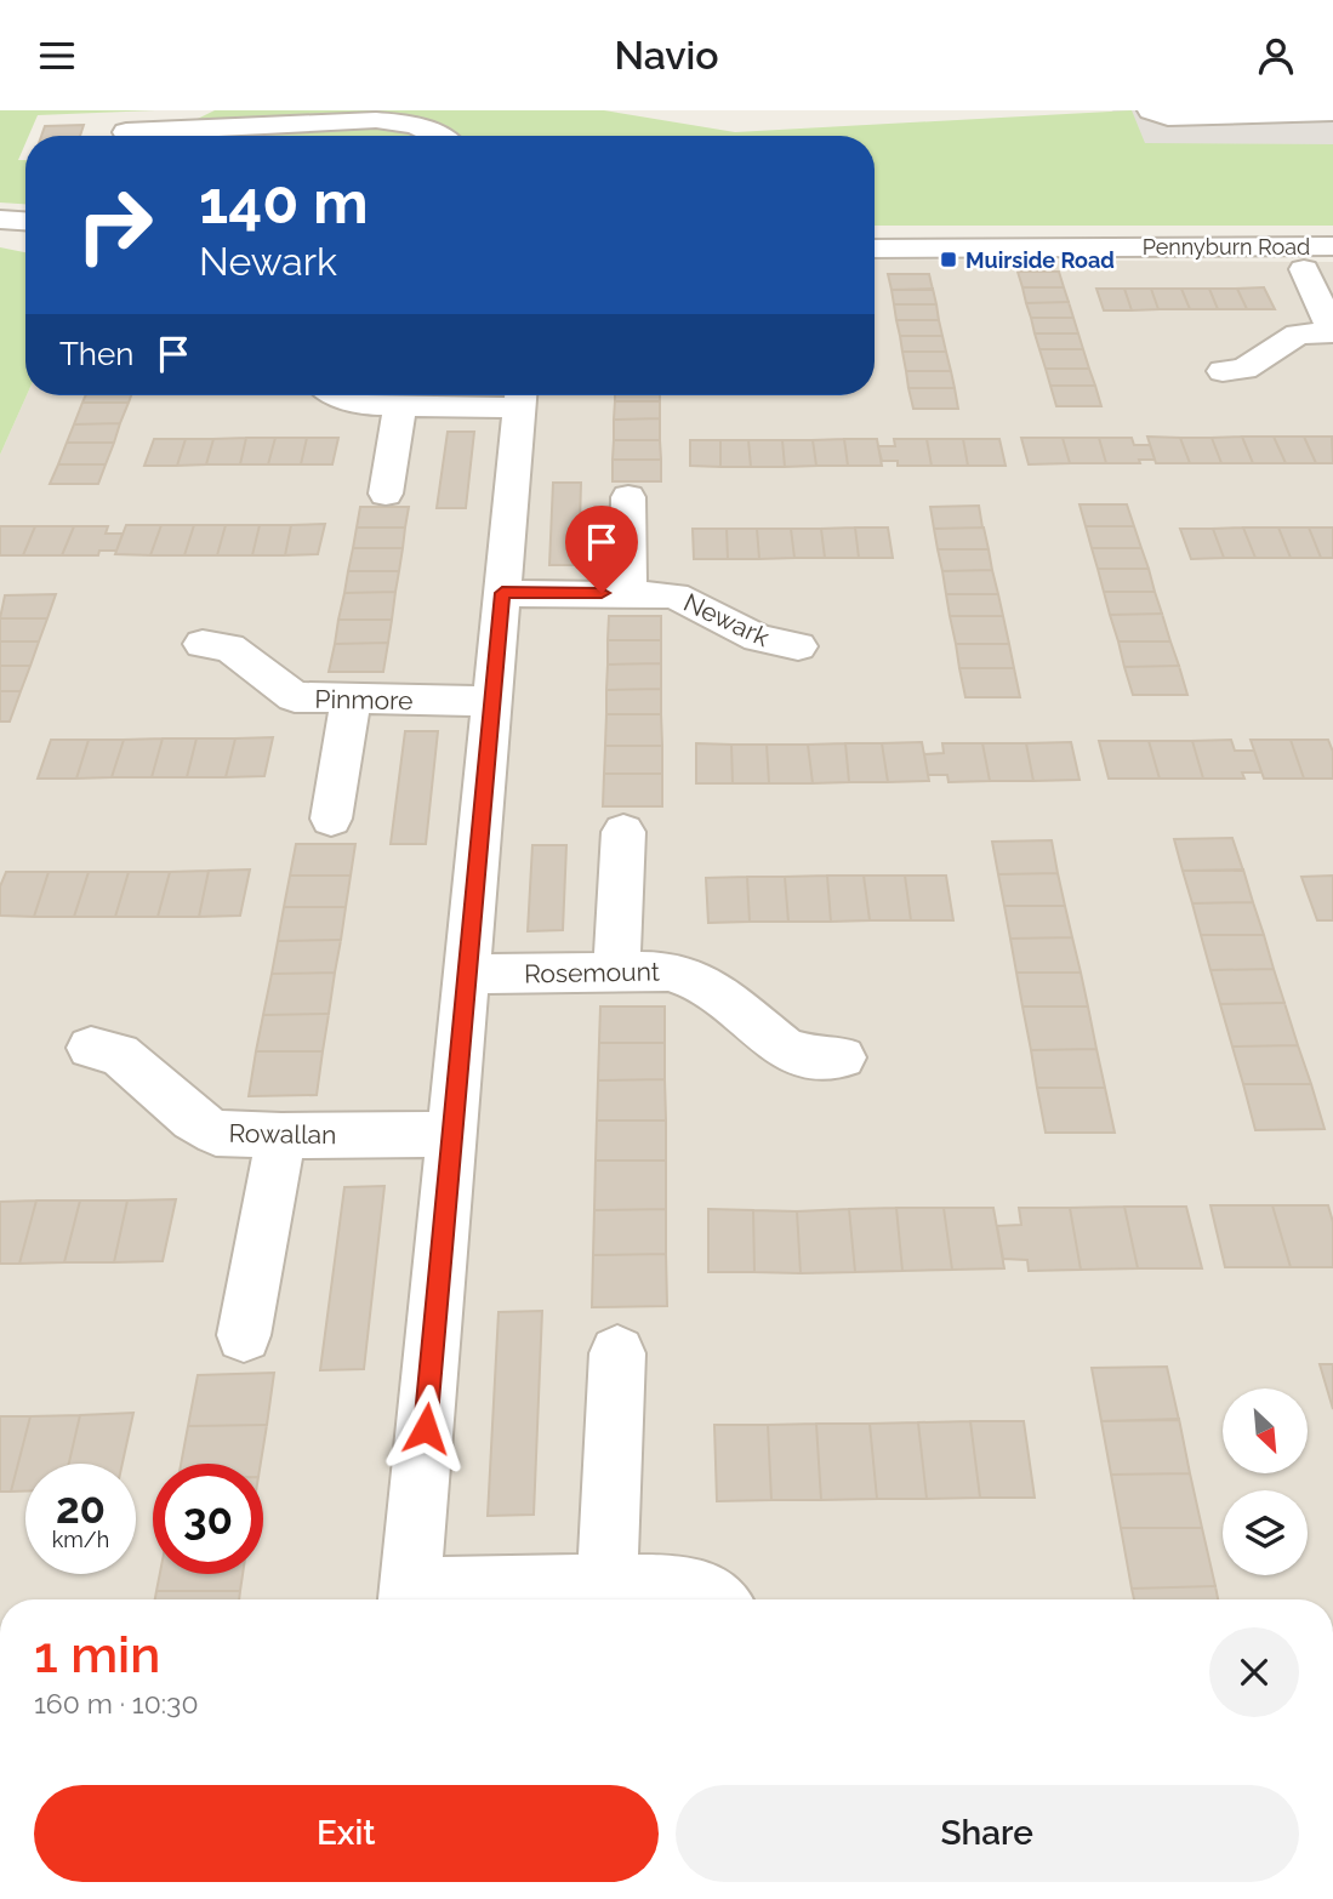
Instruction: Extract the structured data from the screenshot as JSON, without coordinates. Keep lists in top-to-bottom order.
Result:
{
  "streets": {
    "street": [
      "Pennyburn Road",
      "Newark",
      "Pinmore",
      "Rosemount",
      "Rowallan"
    ]
  },
  "places": {
    "transit": ["Muirside Road"]
  },
  "north": "bottom right",
  "page": {
    "header": "Navio",
    "turn": ["140 m", "Newark"],
    "then": "Then",
    "speed": "20 km/h",
    "limit": "30",
    "heading": ["1 min", "160 m · 10:30"],
    "buttons": ["Exit", "Share"]
  }
}
